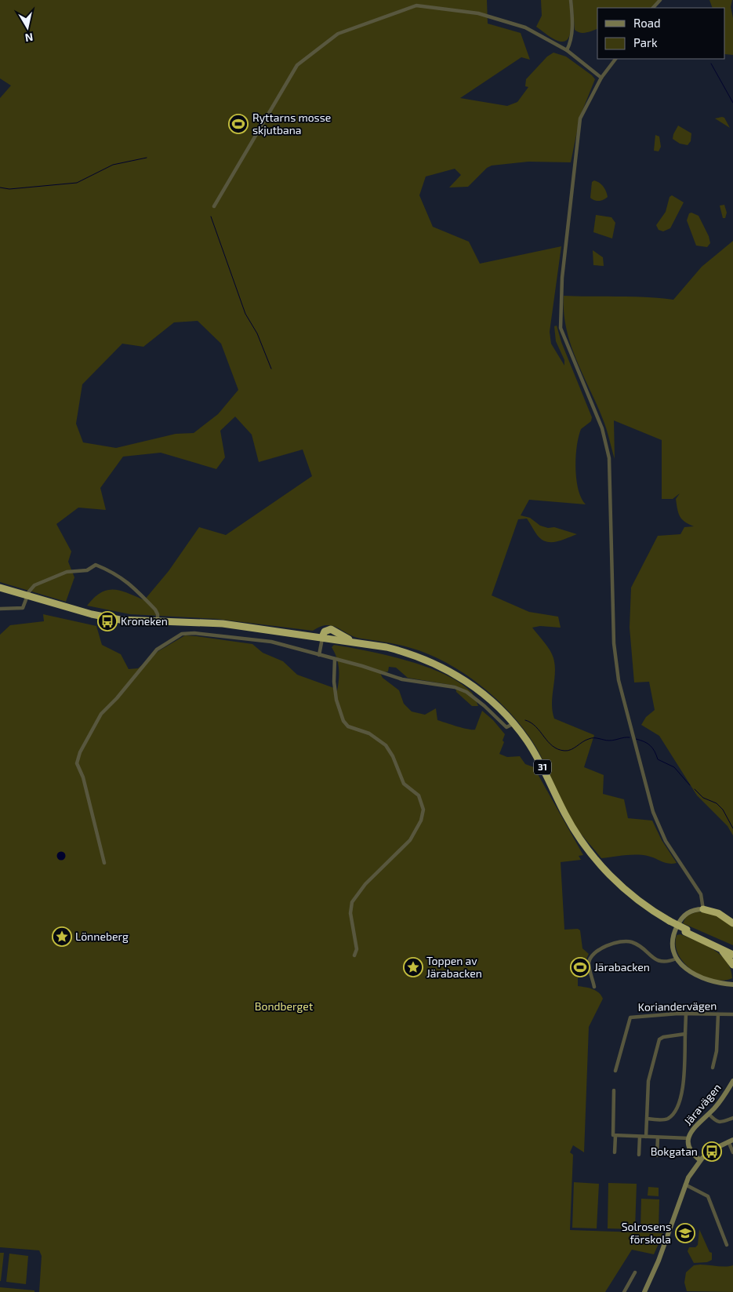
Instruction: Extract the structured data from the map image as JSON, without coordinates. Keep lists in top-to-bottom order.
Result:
{
  "streets": {
    "highway": ["31"],
    "street": ["Koriandervägen", "Järavägen"]
  },
  "parks": ["Bondberget"],
  "places": {
    "sports": ["Ryttarns mosse skjutbana", "Järabacken"],
    "bus stop": ["Kroneken", "Bokgatan"],
    "place": ["Lönneberg", "Toppen av Järabacken"],
    "school or university": ["Solrosens förskola"]
  },
  "legend": ["Road", "Park"],
  "north": "bottom"
}
